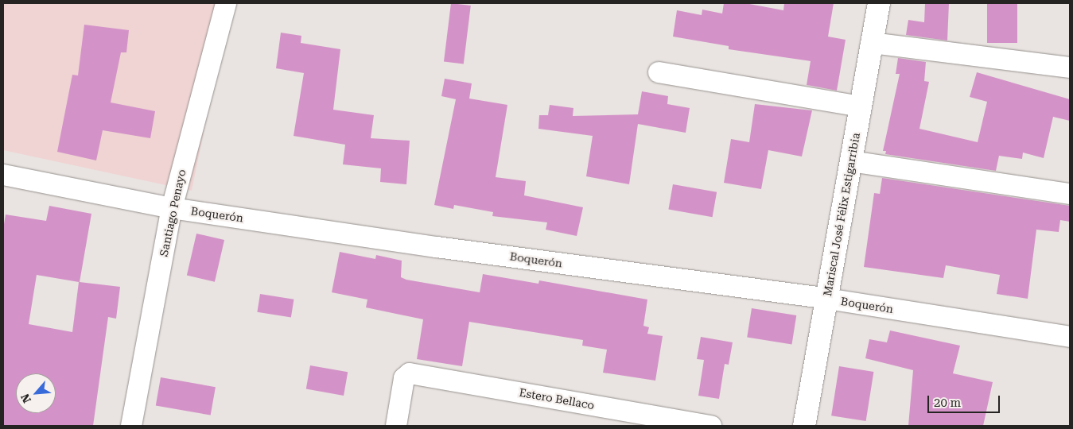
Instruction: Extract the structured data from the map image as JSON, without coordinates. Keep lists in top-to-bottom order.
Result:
{
  "streets": {
    "street": [
      "Santiago Penayo",
      "Boquerón",
      "Mariscal José Félix Estigarribia",
      "Estero Bellaco"
    ]
  },
  "crossings": [
    ["Santiago Penayo", "Boquerón"],
    ["Boquerón", "Mariscal José Félix Estigarribia"]
  ],
  "scale_bar": "20 m",
  "north": "bottom left"
}
